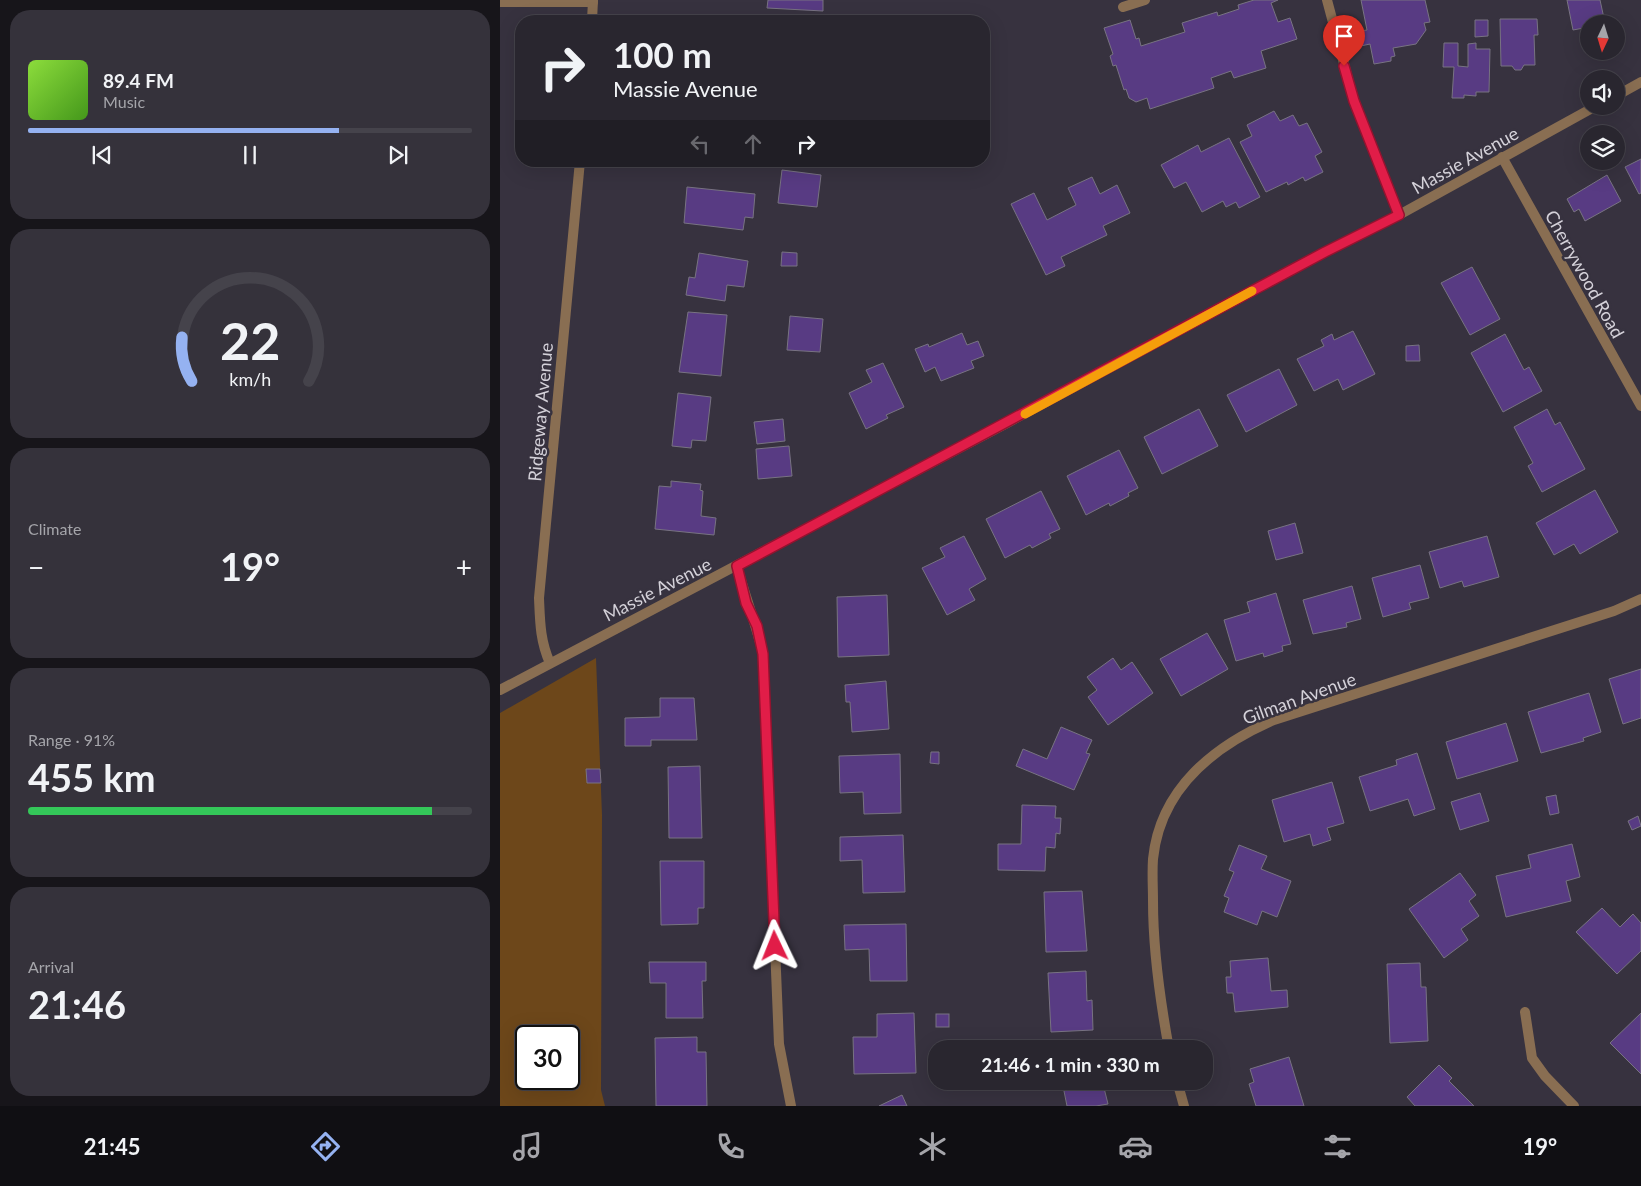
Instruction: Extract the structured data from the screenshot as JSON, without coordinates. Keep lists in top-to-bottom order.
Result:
{
  "streets": {
    "street": [
      "Massie Avenue",
      "Cherrywood Road",
      "Ridgeway Avenue",
      "Gilman Avenue"
    ]
  },
  "crossings": [
    ["Massie Avenue", "Cherrywood Road"],
    ["Massie Avenue", "Ridgeway Avenue"]
  ],
  "north": "bottom",
  "page": {
    "turn": ["100 m", "Massie Avenue"],
    "song": ["89.4 FM", "Music"],
    "tile": [
      "Climate",
      ["Range · 91%", "455 km"],
      ["Arrival", "21:46"]
    ],
    "heat": ["−", "19°", "+"],
    "limit": "30",
    "trip": "21:46 · 1 min · 330 m",
    "tabs": ["21:45", "19°"],
    "gauge": ["22", "km/h"]
  }
}
